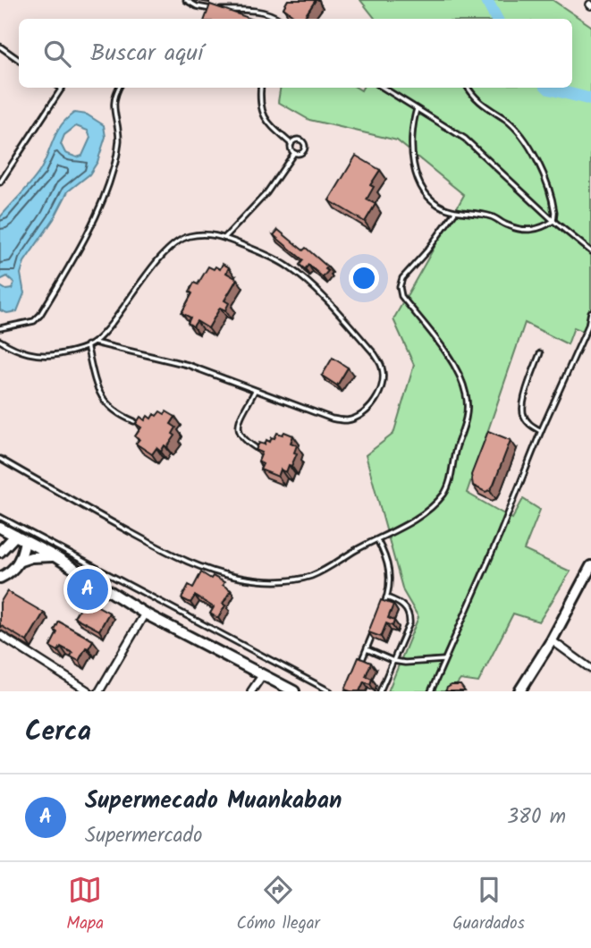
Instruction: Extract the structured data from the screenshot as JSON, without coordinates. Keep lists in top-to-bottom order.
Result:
{
  "page": {
    "search": "Buscar aquí",
    "pins": "A",
    "heading": "Cerca",
    "list": [
      {
        "mark": "A",
        "name": "Supermecado Muankaban",
        "note": "Supermercado",
        "value": "380 m"
      }
    ],
    "nav": ["Mapa", "Cómo llegar", "Guardados"]
  }
}
